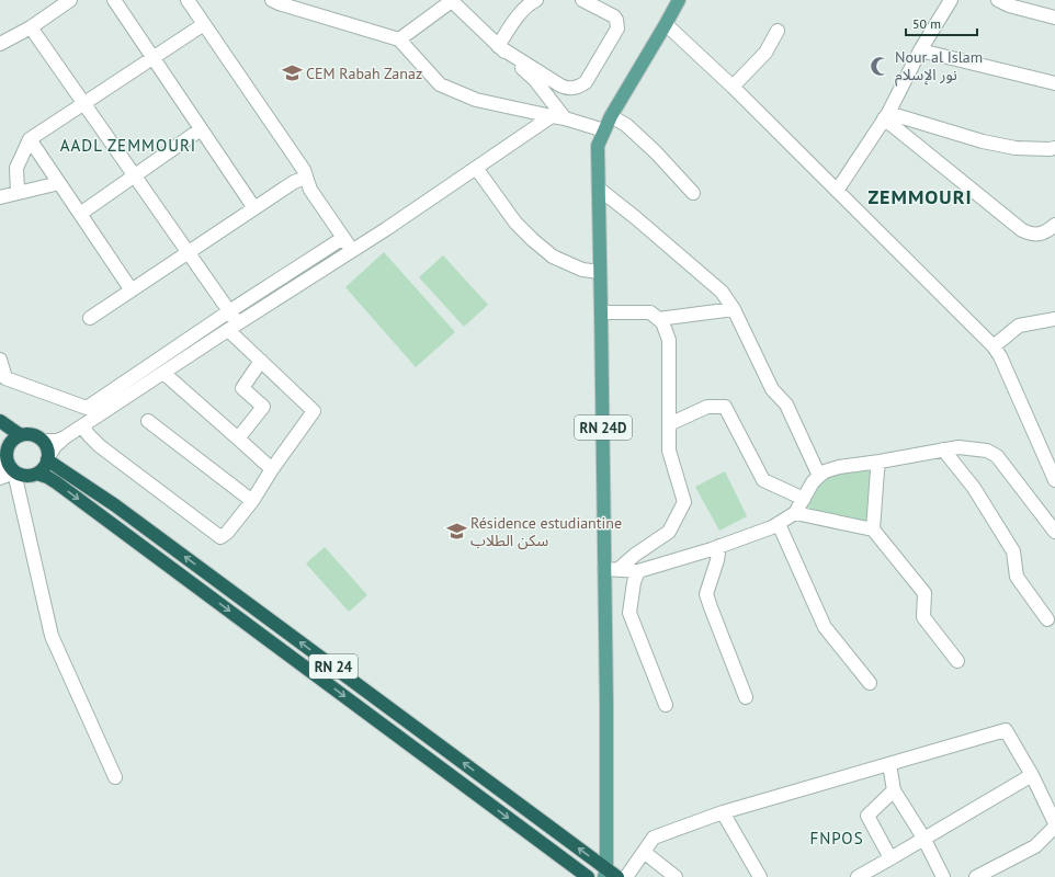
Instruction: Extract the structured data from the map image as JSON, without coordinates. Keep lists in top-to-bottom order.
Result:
{
  "streets": {
    "highway": ["RN 24"],
    "main road": ["RN 24D"]
  },
  "crossings": [
    ["RN 24D", "RN 24"]
  ],
  "districts": ["AADL ZEMMOURI", "ZEMMOURI", "FNPOS"],
  "places": {
    "mosque": ["Nour al Islam نور الإسلام"],
    "school or university": ["CEM Rabah Zanaz", "Résidence estudiantine سكن الطلاب"]
  },
  "scale_bar": "50 m"
}
